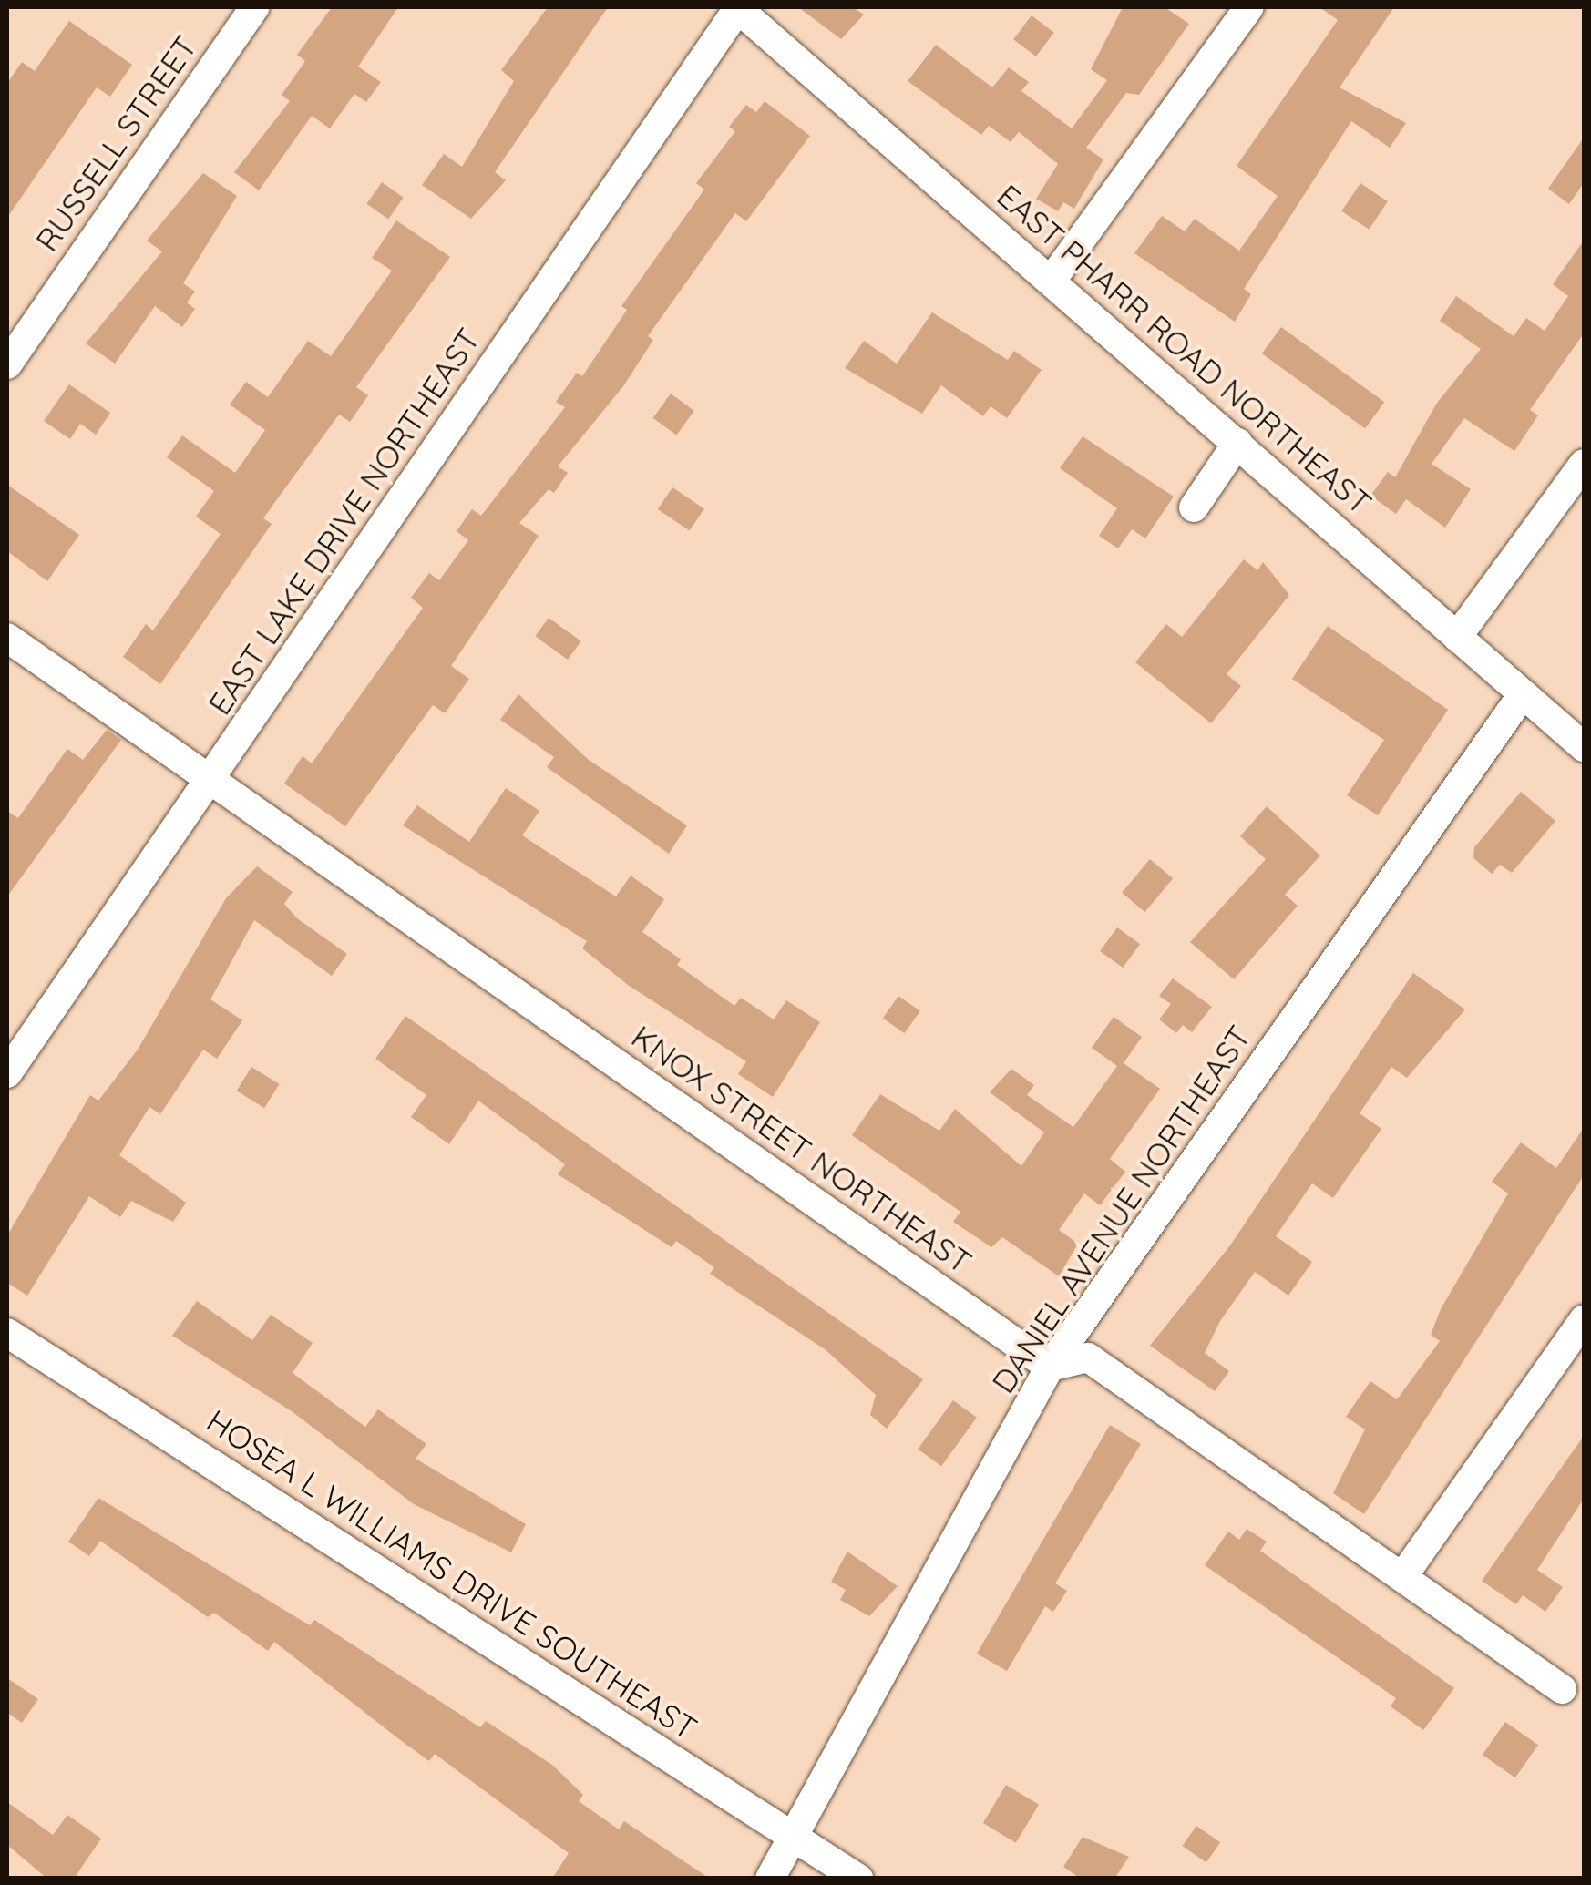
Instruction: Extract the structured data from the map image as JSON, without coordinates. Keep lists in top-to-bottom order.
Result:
{
  "streets": {
    "street": [
      "RUSSELL STREET",
      "EAST PHARR ROAD NORTHEAST",
      "EAST LAKE DRIVE NORTHEAST",
      "KNOX STREET NORTHEAST",
      "DANIEL AVENUE NORTHEAST",
      "HOSEA L WILLIAMS DRIVE SOUTHEAST"
    ]
  },
  "crossings": [
    ["EAST PHARR ROAD NORTHEAST", "EAST LAKE DRIVE NORTHEAST"],
    ["EAST PHARR ROAD NORTHEAST", "DANIEL AVENUE NORTHEAST"],
    ["EAST LAKE DRIVE NORTHEAST", "KNOX STREET NORTHEAST"],
    ["KNOX STREET NORTHEAST", "DANIEL AVENUE NORTHEAST"],
    ["DANIEL AVENUE NORTHEAST", "HOSEA L WILLIAMS DRIVE SOUTHEAST"]
  ]
}
